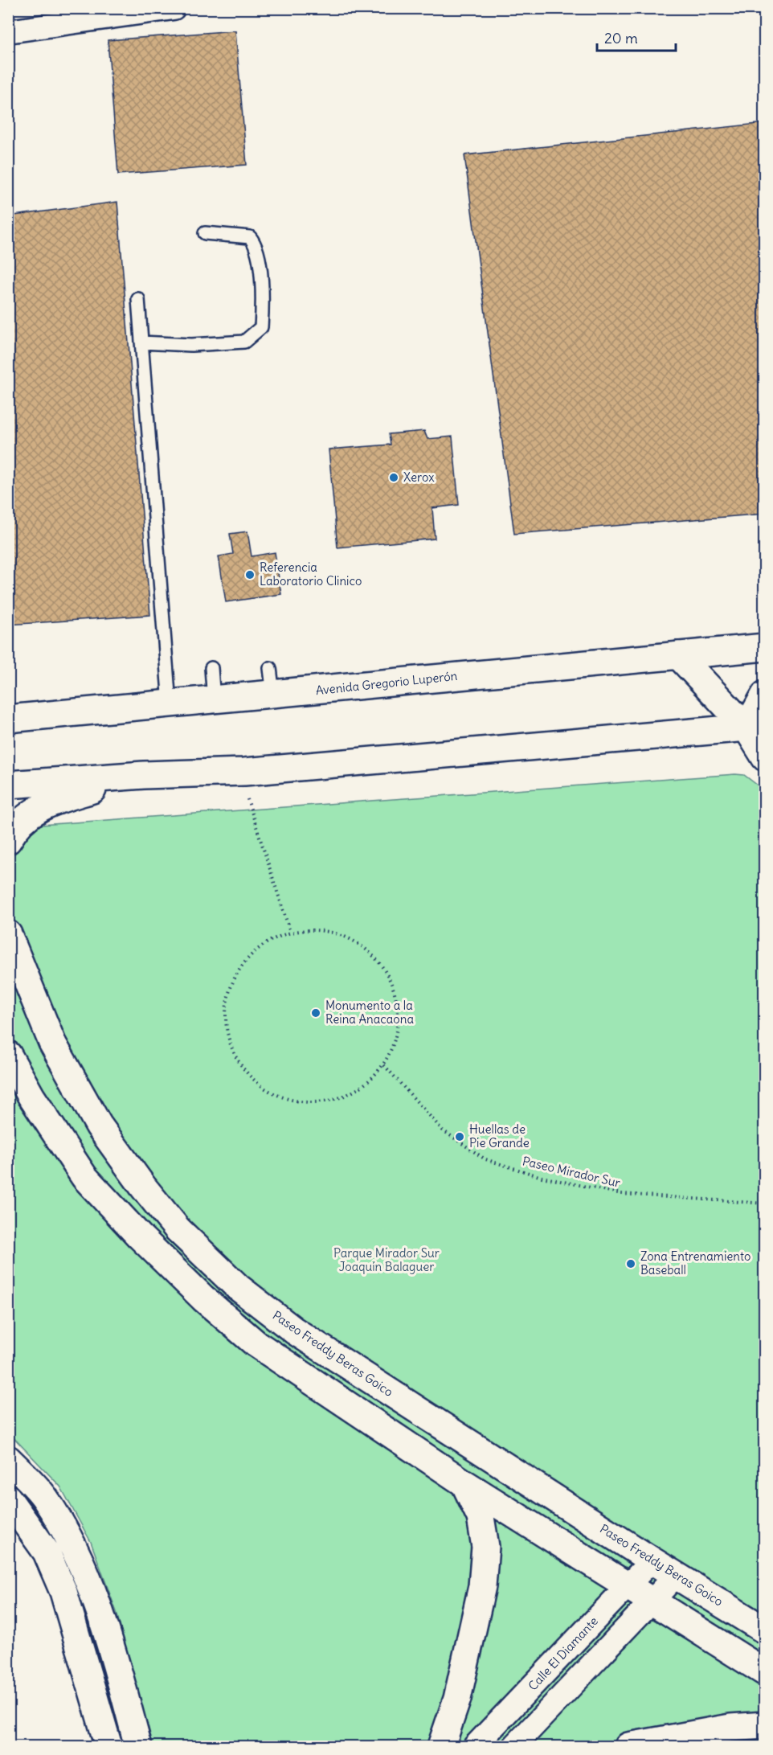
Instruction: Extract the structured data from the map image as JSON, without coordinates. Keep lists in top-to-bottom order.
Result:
{
  "streets": {
    "street": ["Avenida Gregorio Luperón", "Paseo Freddy Beras Goico", "Calle El Diamante"],
    "path": ["Paseo Mirador Sur"]
  },
  "crossings": [
    ["Paseo Freddy Beras Goico", "Calle El Diamante"]
  ],
  "parks": ["Parque Mirador Sur Joaquín Balaguer"],
  "places": [
    "Xerox",
    "Referencia Laboratorio Clinico",
    "Monumento a la Reina Anacaona",
    "Huellas de Pie Grande",
    "Zona Entrenamiento Baseball"
  ],
  "scale_bar": "20 m"
}
